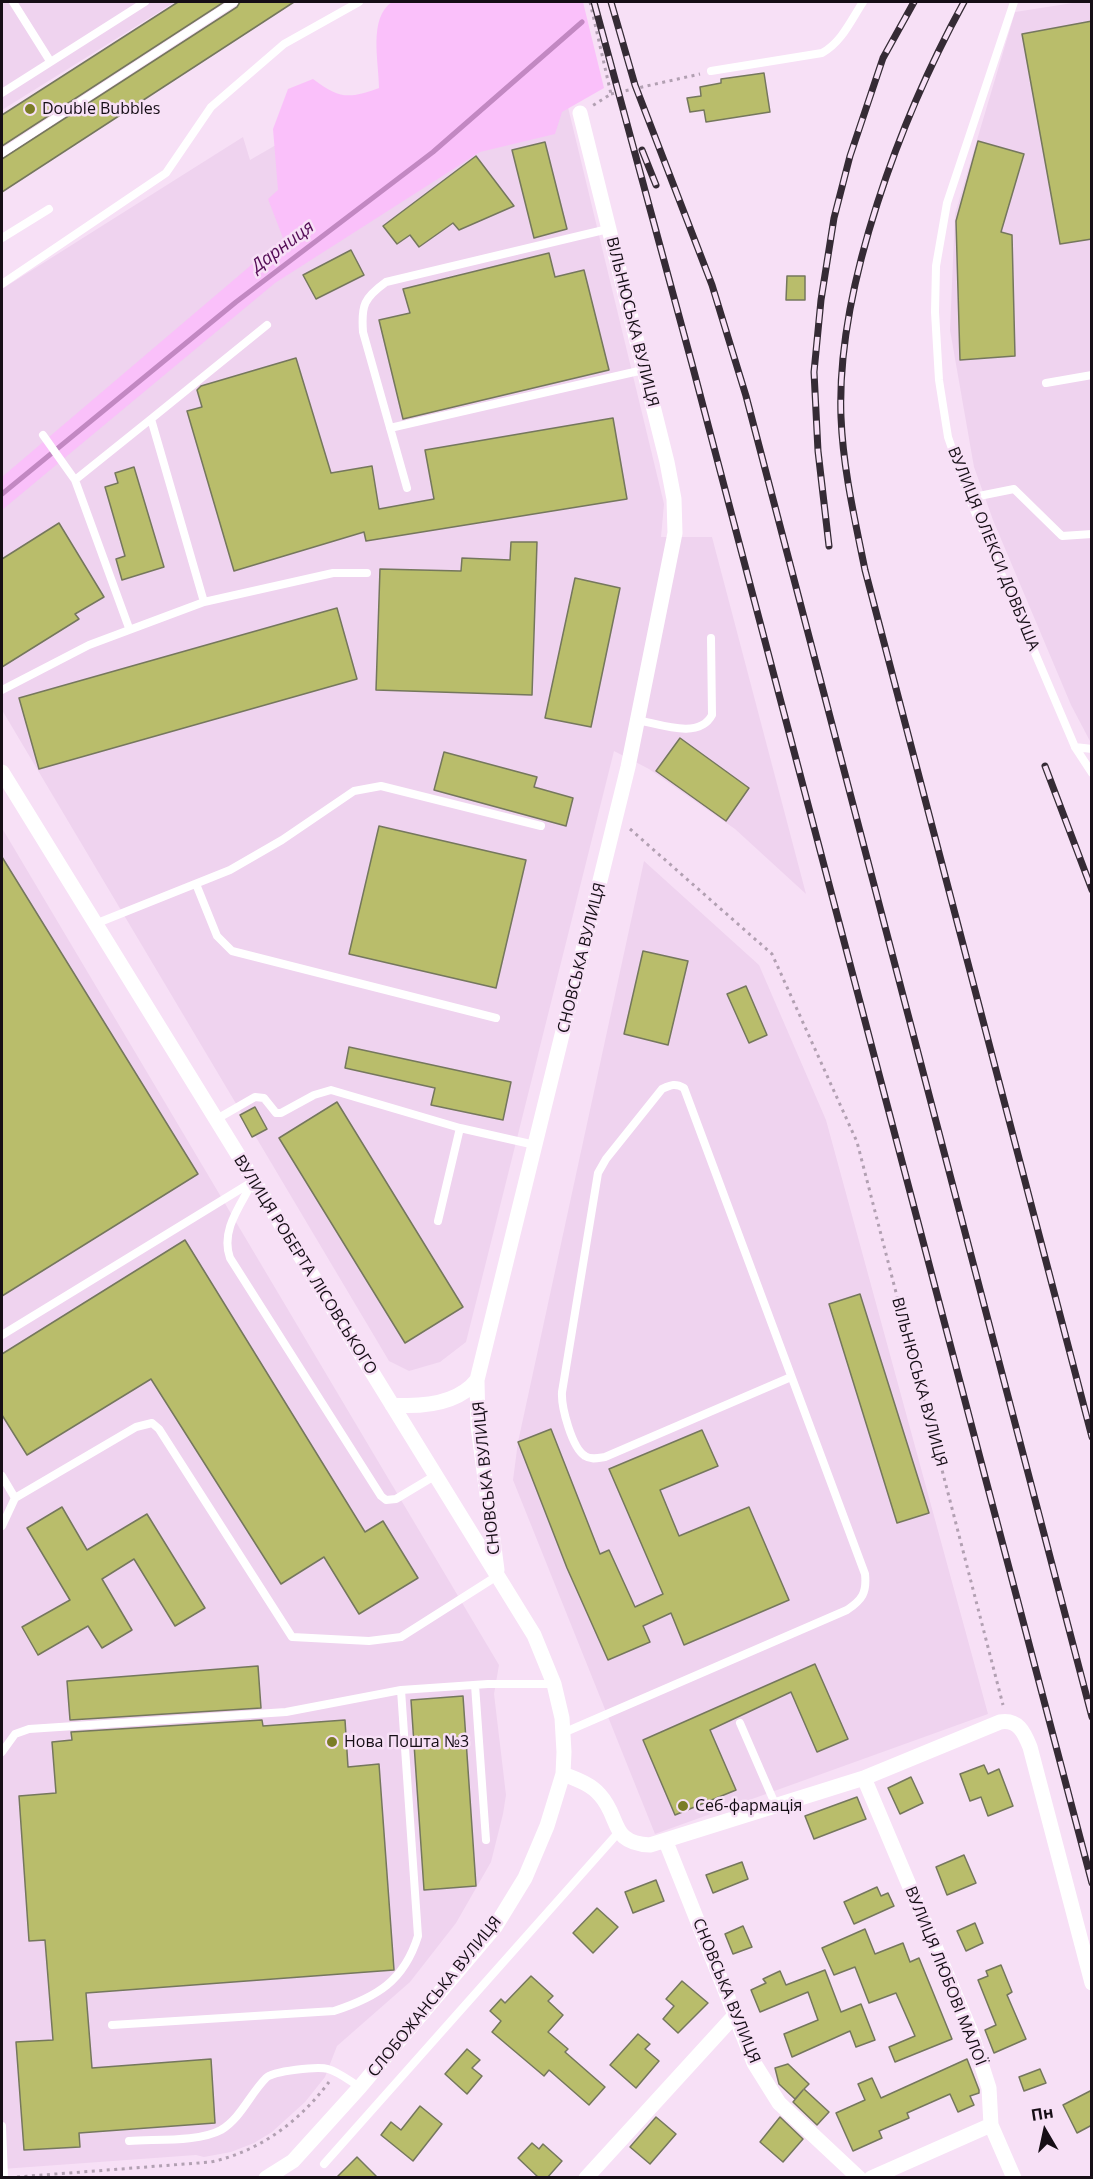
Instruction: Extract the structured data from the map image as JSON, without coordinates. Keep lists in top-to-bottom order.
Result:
{
  "streets": {
    "street": [
      "ВІЛЬНЮСЬКА ВУЛИЦЯ",
      "СНОВСЬКА ВУЛИЦЯ",
      "ВУЛИЦЯ РОБЕРТА ЛІСОВСЬКОГО",
      "ВУЛИЦЯ ЛЮБОВІ МАЛОЇ",
      "СЛОБОЖАНСЬКА ВУЛИЦЯ"
    ],
    "lane": ["ВУЛИЦЯ ОЛЕКСИ ДОВБУША"]
  },
  "crossings": [
    ["ВІЛЬНЮСЬКА ВУЛИЦЯ", "СНОВСЬКА ВУЛИЦЯ"],
    ["СНОВСЬКА ВУЛИЦЯ", "ВУЛИЦЯ РОБЕРТА ЛІСОВСЬКОГО"],
    ["ВУЛИЦЯ РОБЕРТА ЛІСОВСЬКОГО", "СЛОБОЖАНСЬКА ВУЛИЦЯ"]
  ],
  "water": ["Дарниця"],
  "places": ["Double Bubbles", "Нова Пошта №3", "Себ-фармація"],
  "north": "top"
}
